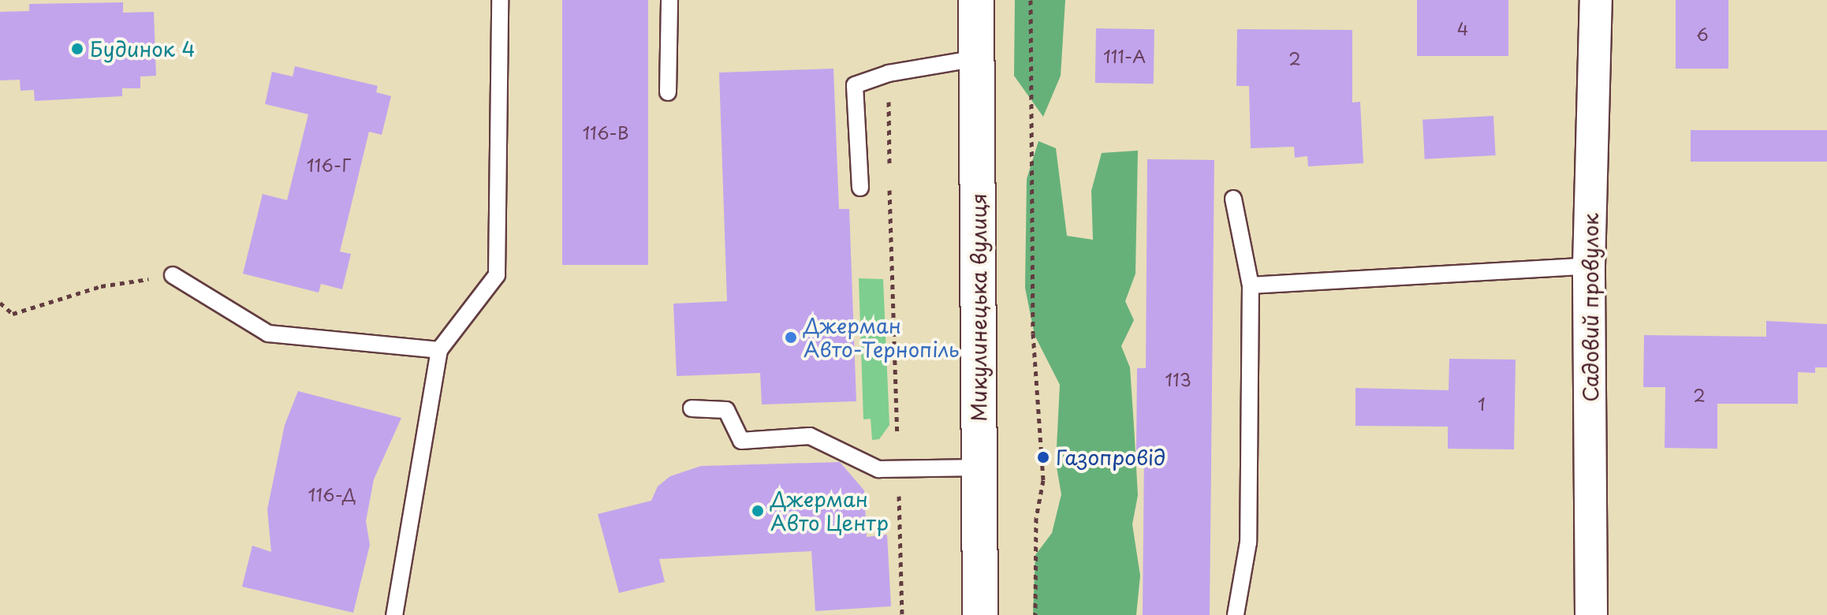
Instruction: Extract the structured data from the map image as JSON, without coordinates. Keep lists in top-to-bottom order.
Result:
{
  "streets": {
    "highway": ["Микулинецька вулиця"],
    "street": ["Садовий провулок"]
  },
  "places": [
    "Будинок 4",
    "Джерман Авто-Тернопіль",
    "Газопровід",
    "Джерман Авто Центр"
  ],
  "house_numbers": [
    "4",
    "6",
    "111-А",
    "2",
    "116-В",
    "116-Г",
    "113",
    "2",
    "1",
    "116-Д"
  ]
}
